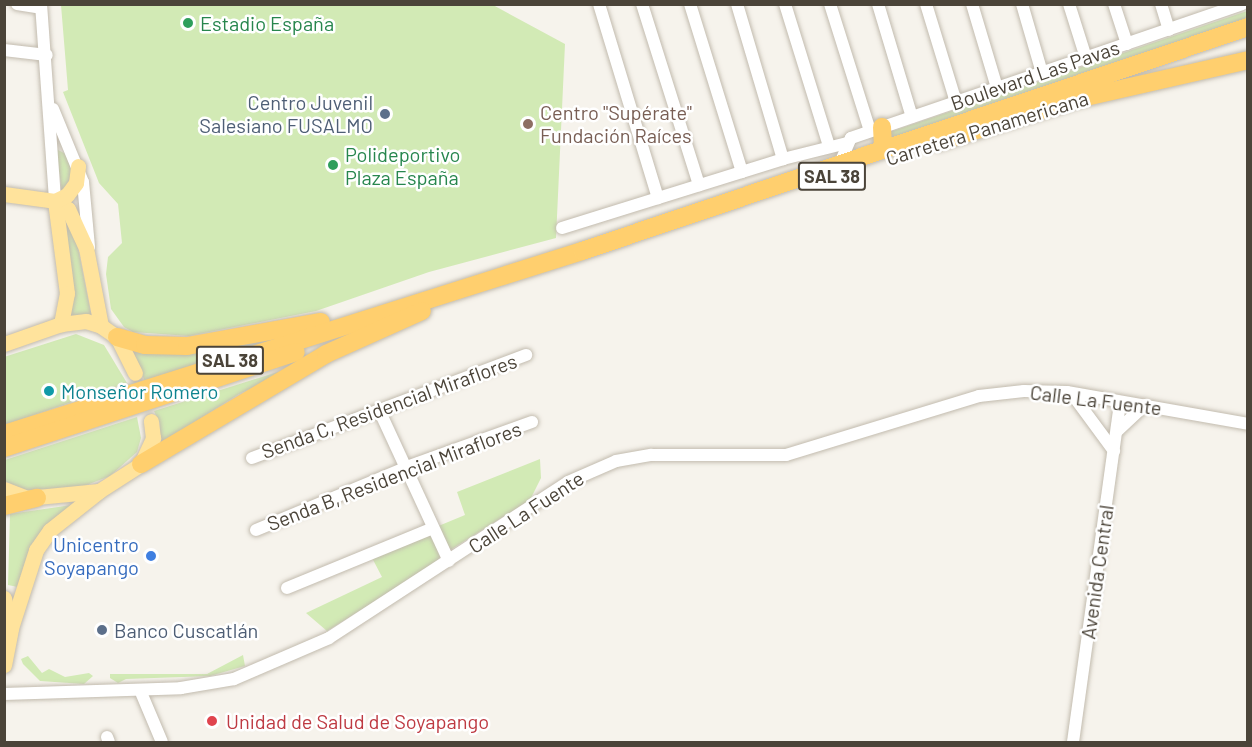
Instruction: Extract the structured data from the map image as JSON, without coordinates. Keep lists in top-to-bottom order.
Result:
{
  "streets": {
    "highway": ["Carretera Panamericana", "SAL 38"],
    "street": [
      "Boulevard Las Pavas",
      "Calle La Fuente",
      "Senda C, Residencial Miraflores",
      "Senda B, Residencial Miraflores",
      "Avenida Central"
    ]
  },
  "crossings": [
    ["Carretera Panamericana", "SAL 38"],
    ["Calle La Fuente", "Avenida Central"]
  ],
  "places": [
    "Estadio España",
    "Centro Juvenil Salesiano FUSALMO",
    "Centro \"Supérate\" Fundación Raíces",
    "Polideportivo Plaza España",
    "Monseñor Romero",
    "Unicentro Soyapango",
    "Banco Cuscatlán",
    "Unidad de Salud de Soyapango"
  ]
}
